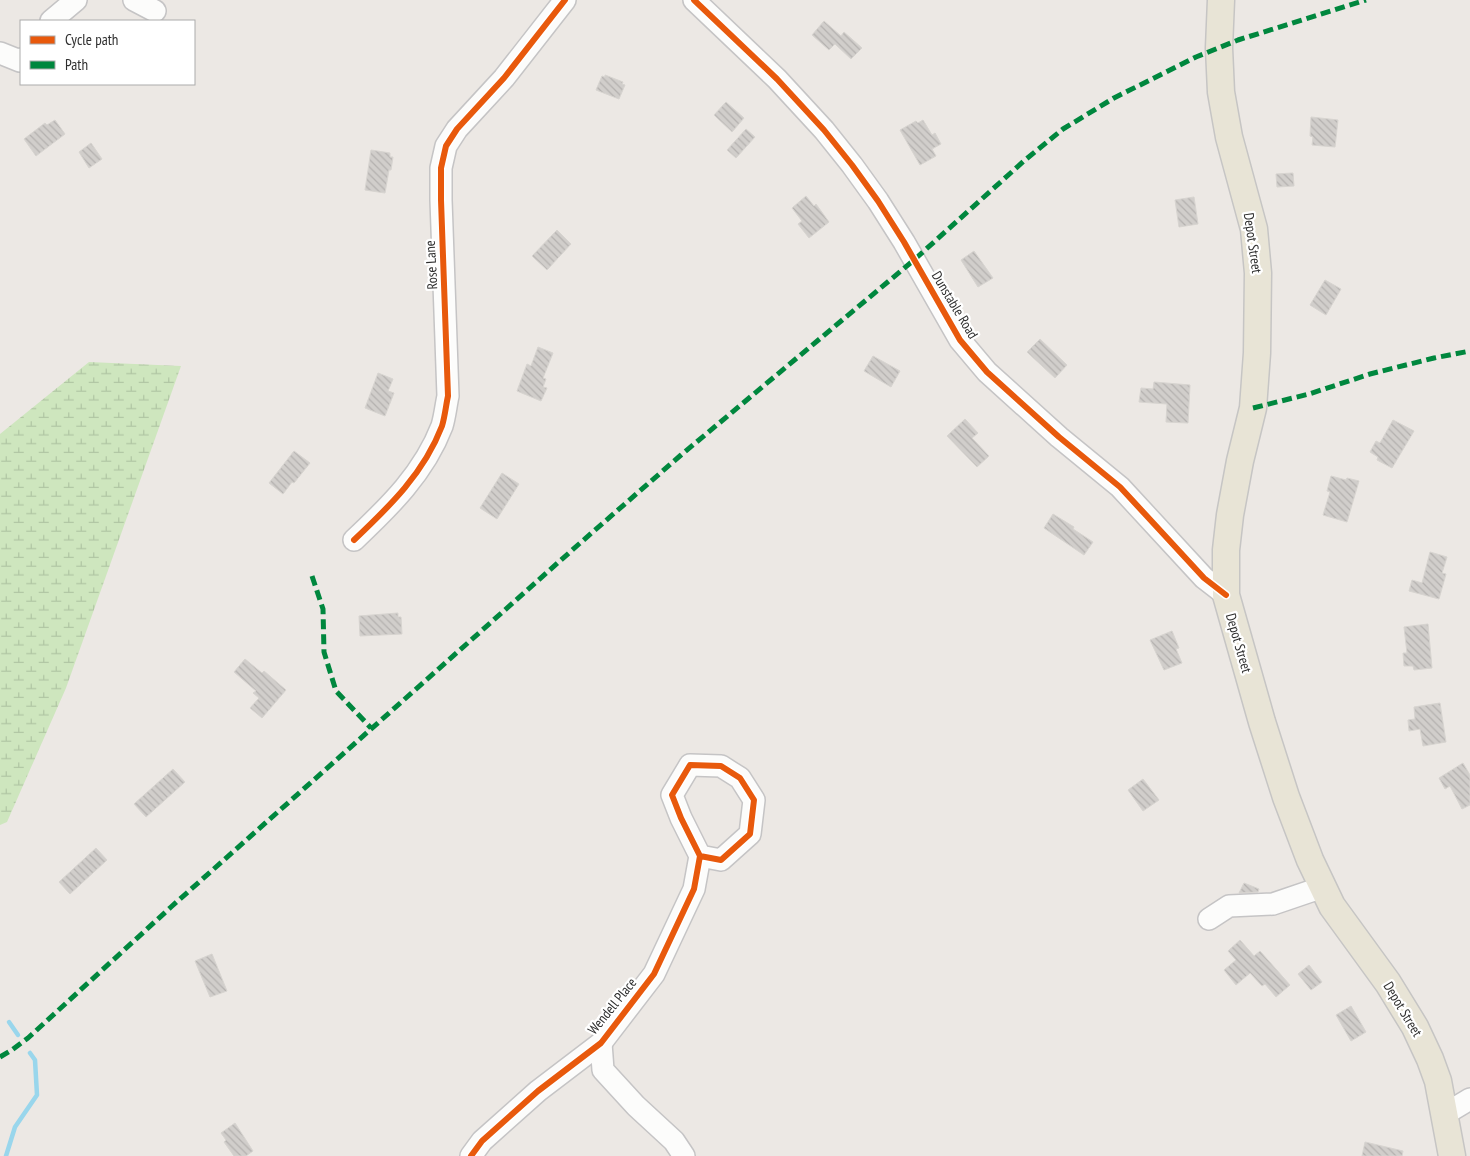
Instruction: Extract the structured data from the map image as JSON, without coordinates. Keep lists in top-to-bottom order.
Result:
{
  "streets": {
    "main road": ["Depot Street"],
    "street": ["Rose Lane", "Dunstable Road", "Wendell Place"]
  },
  "crossings": [
    ["Depot Street", "Dunstable Road"]
  ],
  "legend": ["Cycle path", "Path"]
}
